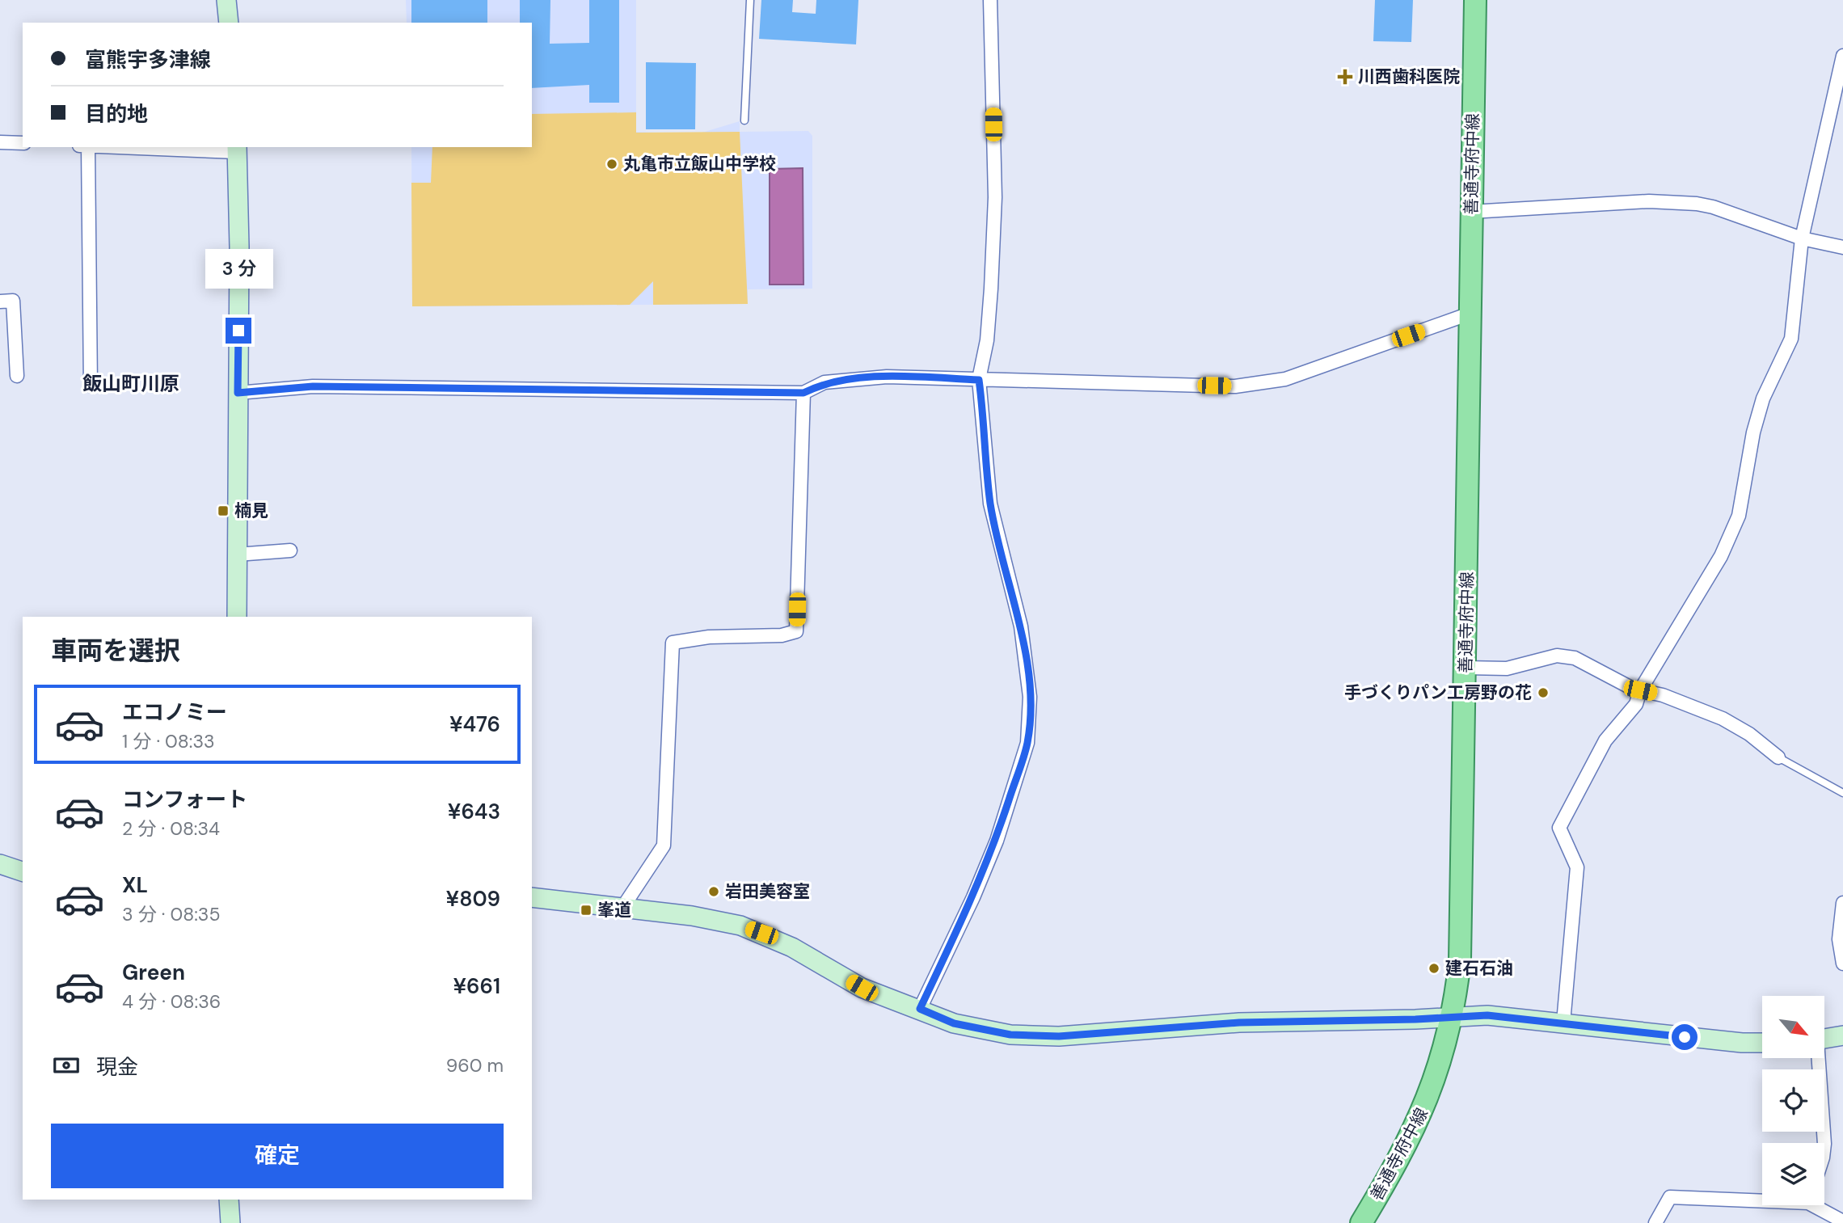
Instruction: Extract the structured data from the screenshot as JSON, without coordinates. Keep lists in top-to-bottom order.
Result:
{
  "streets": {
    "main road": ["善通寺府中線"]
  },
  "districts": ["飯山町川原"],
  "places": {
    "health": ["川西歯科医院"],
    "other": [
      "丸亀市立飯山中学校",
      "手づくりパン工房野の花",
      "岩田美容室",
      "建石石油"
    ],
    "transit": ["楠見", "峯道"]
  },
  "north": "bottom right",
  "page": {
    "banner": ["富熊宇多津線", "目的地"],
    "bubble": "3 分",
    "heading": "車両を選択",
    "list": [
      {
        "name": "エコノミー",
        "note": "1 分 · 08:33",
        "value": "¥476"
      },
      {
        "name": "コンフォート",
        "note": "2 分 · 08:34",
        "value": "¥643"
      },
      {
        "name": "XL",
        "note": "3 分 · 08:35",
        "value": "¥809"
      },
      {
        "name": "Green",
        "note": "4 分 · 08:36",
        "value": "¥661"
      }
    ],
    "pay": ["現金", "960 m"],
    "buttons": "確定"
  }
}
